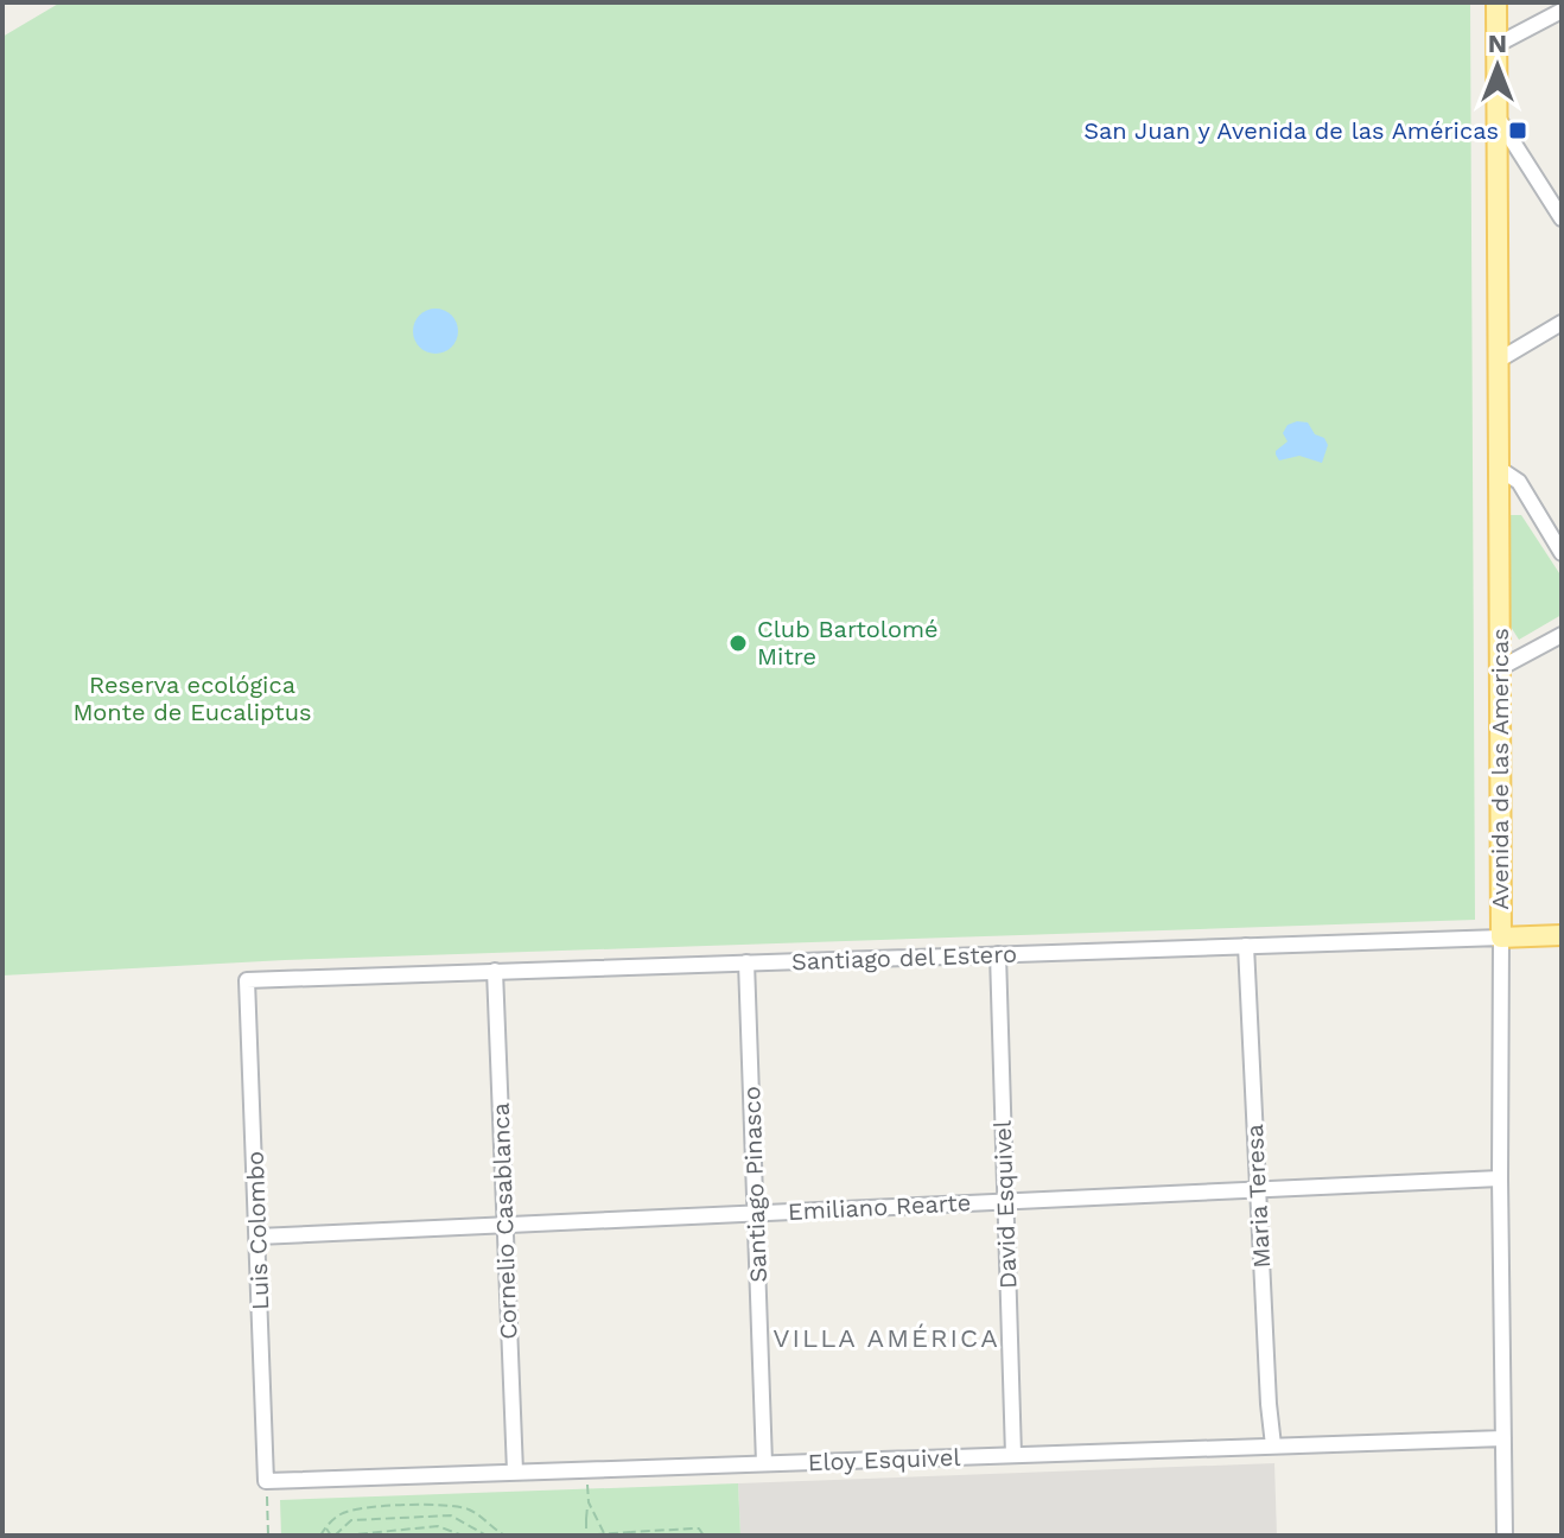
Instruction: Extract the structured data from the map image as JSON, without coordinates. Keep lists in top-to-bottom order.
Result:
{
  "streets": {
    "main road": ["Avenida de las Americas", "Santiago del Estero"],
    "street": [
      "Santiago Pinasco",
      "Maria Teresa",
      "David Esquivel",
      "Emiliano Rearte",
      "Cornelio Casablanca",
      "Luis Colombo",
      "Eloy Esquivel"
    ]
  },
  "crossings": [
    ["Avenida de las Americas", "Santiago del Estero"],
    ["Avenida de las Americas", "Emiliano Rearte"],
    ["Avenida de las Americas", "Eloy Esquivel"],
    ["Santiago del Estero", "Santiago Pinasco"],
    ["Santiago del Estero", "Maria Teresa"],
    ["Santiago del Estero", "David Esquivel"],
    ["Santiago del Estero", "Cornelio Casablanca"],
    ["Santiago del Estero", "Luis Colombo"],
    ["Santiago Pinasco", "Emiliano Rearte"],
    ["Santiago Pinasco", "Eloy Esquivel"],
    ["Maria Teresa", "Emiliano Rearte"],
    ["Maria Teresa", "Eloy Esquivel"],
    ["David Esquivel", "Emiliano Rearte"],
    ["David Esquivel", "Eloy Esquivel"],
    ["Emiliano Rearte", "Cornelio Casablanca"],
    ["Emiliano Rearte", "Luis Colombo"],
    ["Cornelio Casablanca", "Eloy Esquivel"],
    ["Luis Colombo", "Eloy Esquivel"]
  ],
  "districts": ["VILLA AMÉRICA"],
  "parks": ["Reserva ecológica Monte de Eucaliptus"],
  "places": {
    "transit": ["San Juan y Avenida de las Américas"],
    "other": ["Club Bartolomé Mitre"]
  },
  "north": "top"
}
